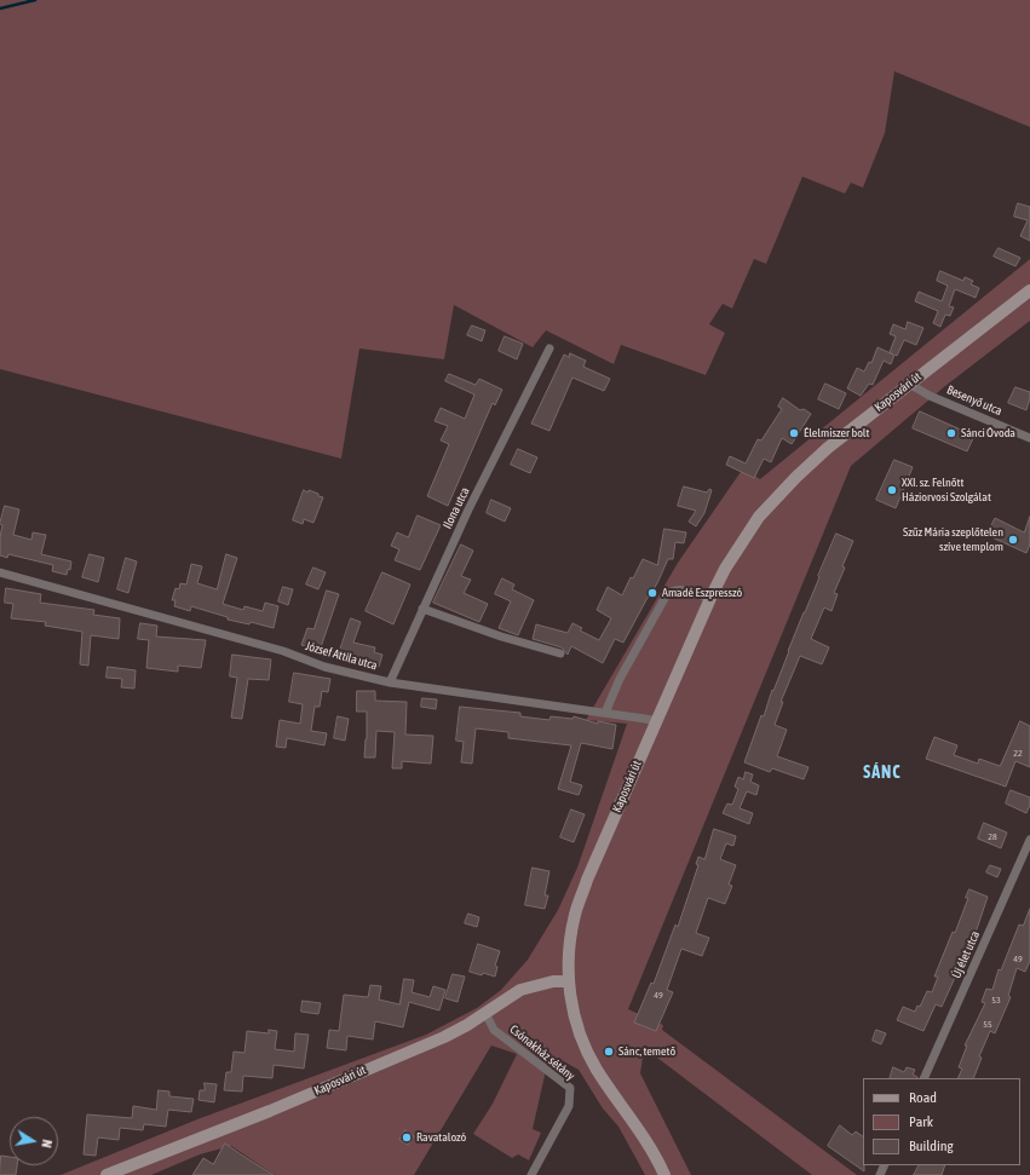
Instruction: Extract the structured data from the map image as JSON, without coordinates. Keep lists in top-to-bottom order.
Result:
{
  "streets": {
    "main road": ["Kaposvári út"],
    "street": [
      "Besenyő utca",
      "Ilona utca",
      "József Attila utca",
      "Új élet utca",
      "Csónakház sétány"
    ]
  },
  "crossings": [
    ["Kaposvári út", "Besenyő utca"],
    ["Kaposvári út", "József Attila utca"],
    ["Kaposvári út", "Csónakház sétány"],
    ["Ilona utca", "József Attila utca"]
  ],
  "districts": ["SÁNC"],
  "places": [
    "Élelmiszer bolt",
    "Sánci Óvoda",
    "XXI. sz. Felnőtt Háziorvosi Szolgálat",
    "Szűz Mária szeplőtelen szíve templom",
    "Amadé Eszpresszó",
    "Sánc, temető",
    "Ravatalozó"
  ],
  "house_numbers": [
    "22",
    "28",
    "49",
    "49",
    "53",
    "55"
  ],
  "legend": ["Road", "Park", "Building"],
  "north": "right"
}
